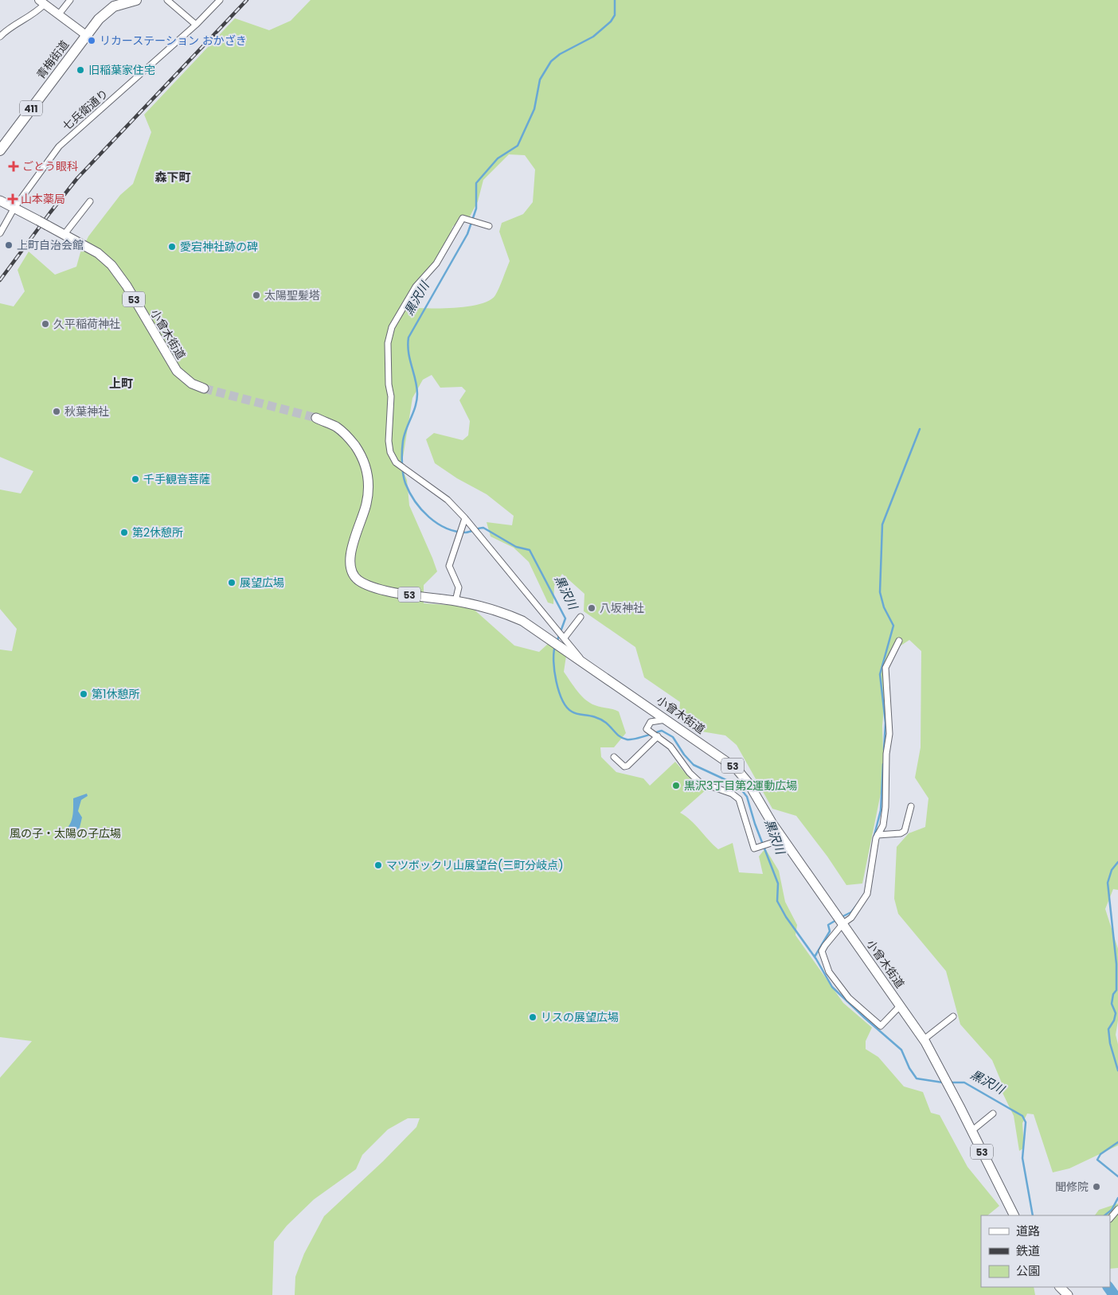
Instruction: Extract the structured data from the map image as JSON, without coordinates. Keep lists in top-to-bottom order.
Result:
{
  "streets": {
    "highway": ["青梅街道", "411"],
    "main road": ["53", "小曾木街道"],
    "street": ["七兵衛通り"]
  },
  "crossings": [
    ["七兵衛通り", "53"],
    ["七兵衛通り", "小曾木街道"],
    ["53", "小曾木街道"]
  ],
  "districts": ["森下町", "上町"],
  "water": ["黒沢川"],
  "parks": ["風の子・太陽の子広場"],
  "places": {
    "other": [
      "リカーステーション おかざき",
      "旧稲葉家住宅",
      "上町自治会館",
      "愛宕神社跡の碑",
      "太陽聖髪塔",
      "久平稲荷神社",
      "秋葉神社",
      "千手観音菩薩",
      "第2休憩所",
      "展望広場",
      "八坂神社",
      "第1休憩所",
      "黒沢3丁目第2運動広場",
      "マツボックリ山展望台(三町分岐点)",
      "リスの展望広場",
      "聞修院"
    ],
    "health": ["ごとう眼科", "山本薬局"]
  },
  "legend": ["道路", "鉄道", "公園"]
}
